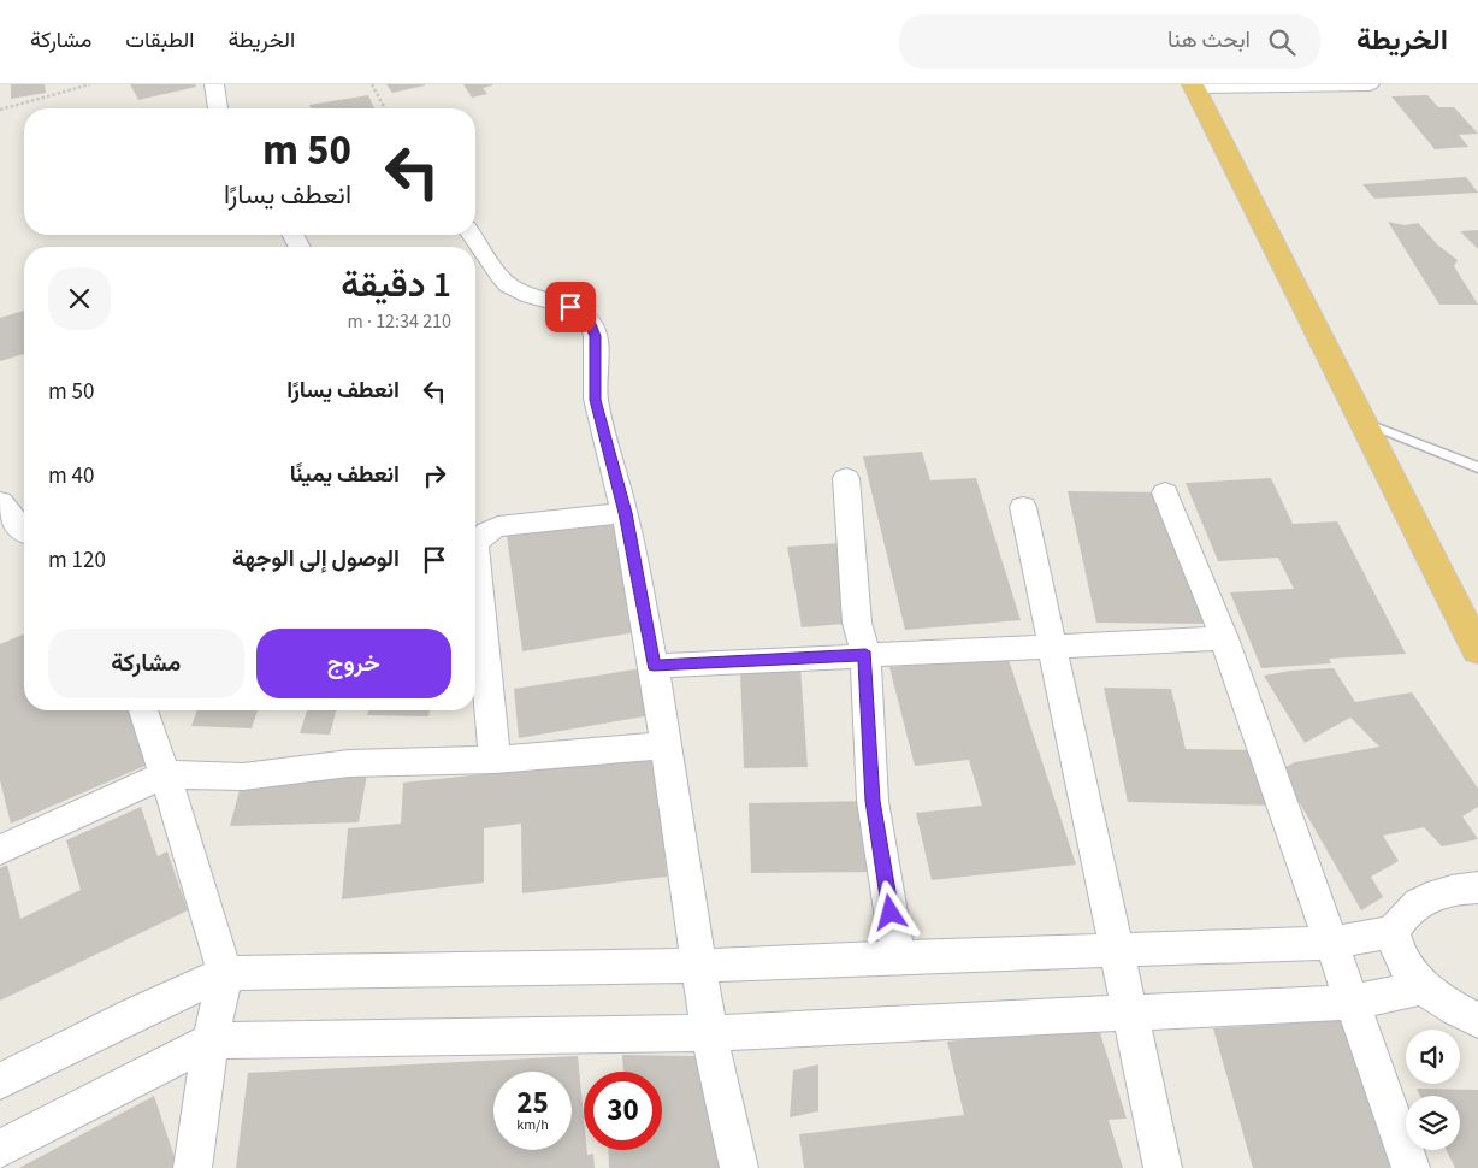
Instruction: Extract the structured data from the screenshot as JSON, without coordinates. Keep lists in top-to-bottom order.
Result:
{
  "page": {
    "header": "الخريطة",
    "search": "ابحث هنا",
    "nav": ["الخريطة", "الطبقات", "مشاركة"],
    "turn": ["50 m", "انعطف يسارًا"],
    "heading": ["1 دقيقة", "210 m · 12:34"],
    "list": [
      {
        "name": "انعطف يسارًا",
        "value": "50 m"
      },
      {
        "name": "انعطف يمينًا",
        "value": "40 m"
      },
      {
        "name": "الوصول إلى الوجهة",
        "value": "120 m"
      }
    ],
    "buttons": ["خروج", "مشاركة"],
    "speed": "25 km/h",
    "limit": "30"
  }
}
